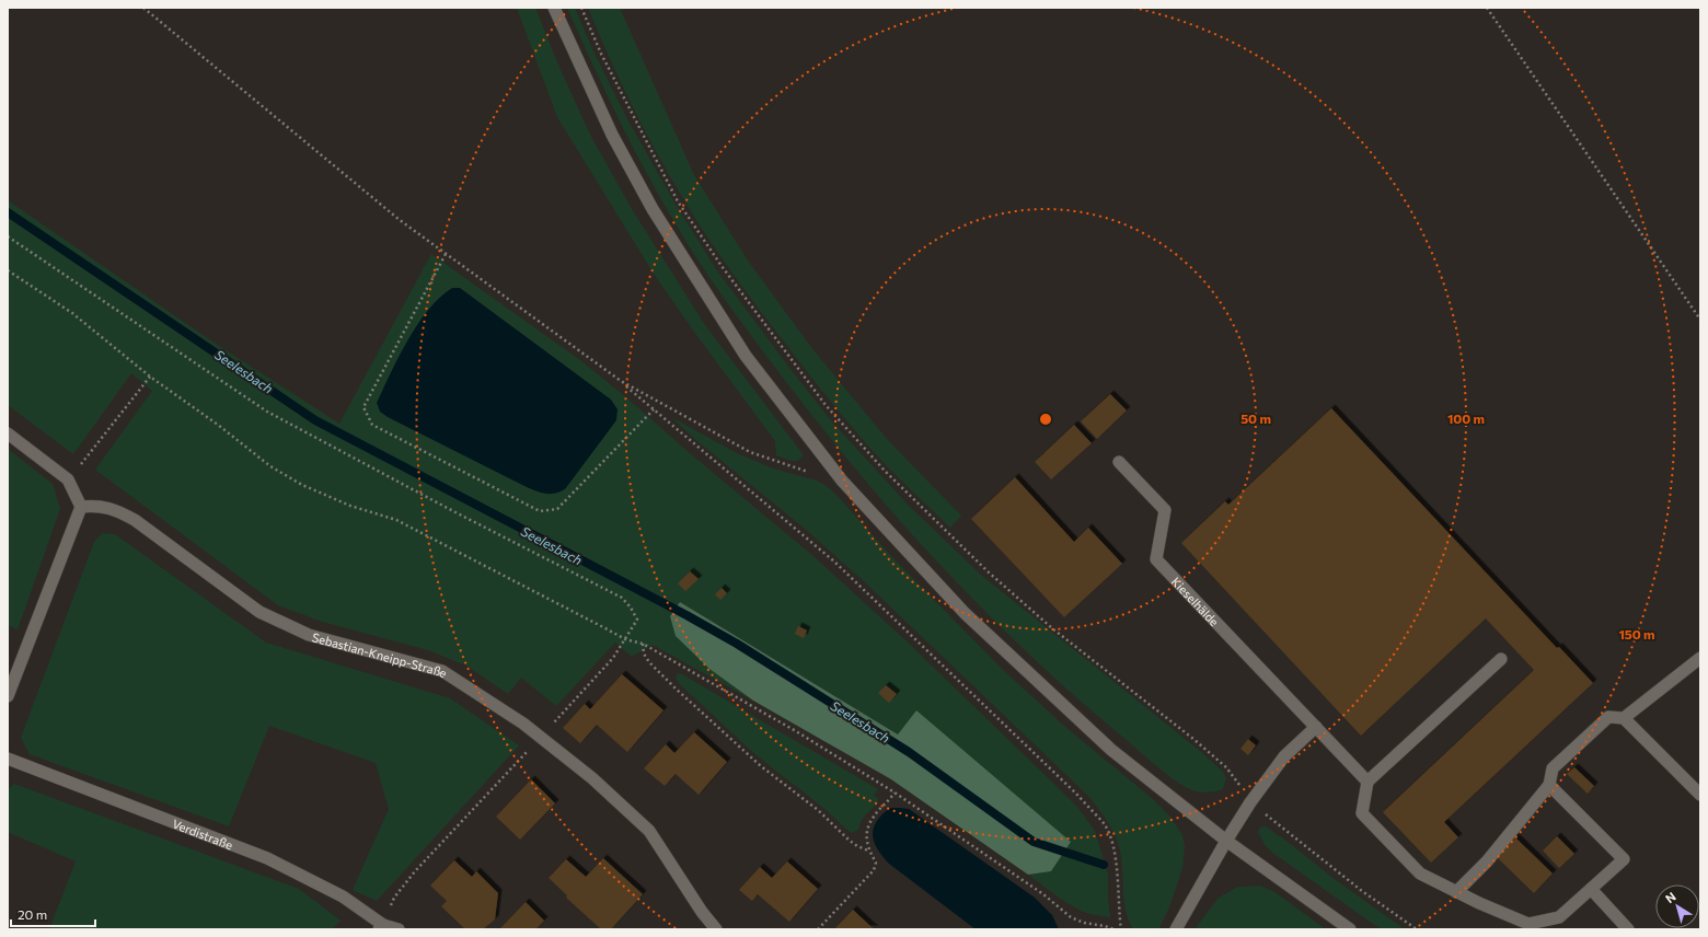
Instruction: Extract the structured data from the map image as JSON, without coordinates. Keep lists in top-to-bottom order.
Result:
{
  "streets": {
    "street": ["Kieselhälde", "Sebastian-Kneipp-Straße", "Verdistraße"]
  },
  "water": ["Seelesbach"],
  "scale_bar": "20 m",
  "north": "top left",
  "rings": ["50 m", "100 m", "150 m"]
}
